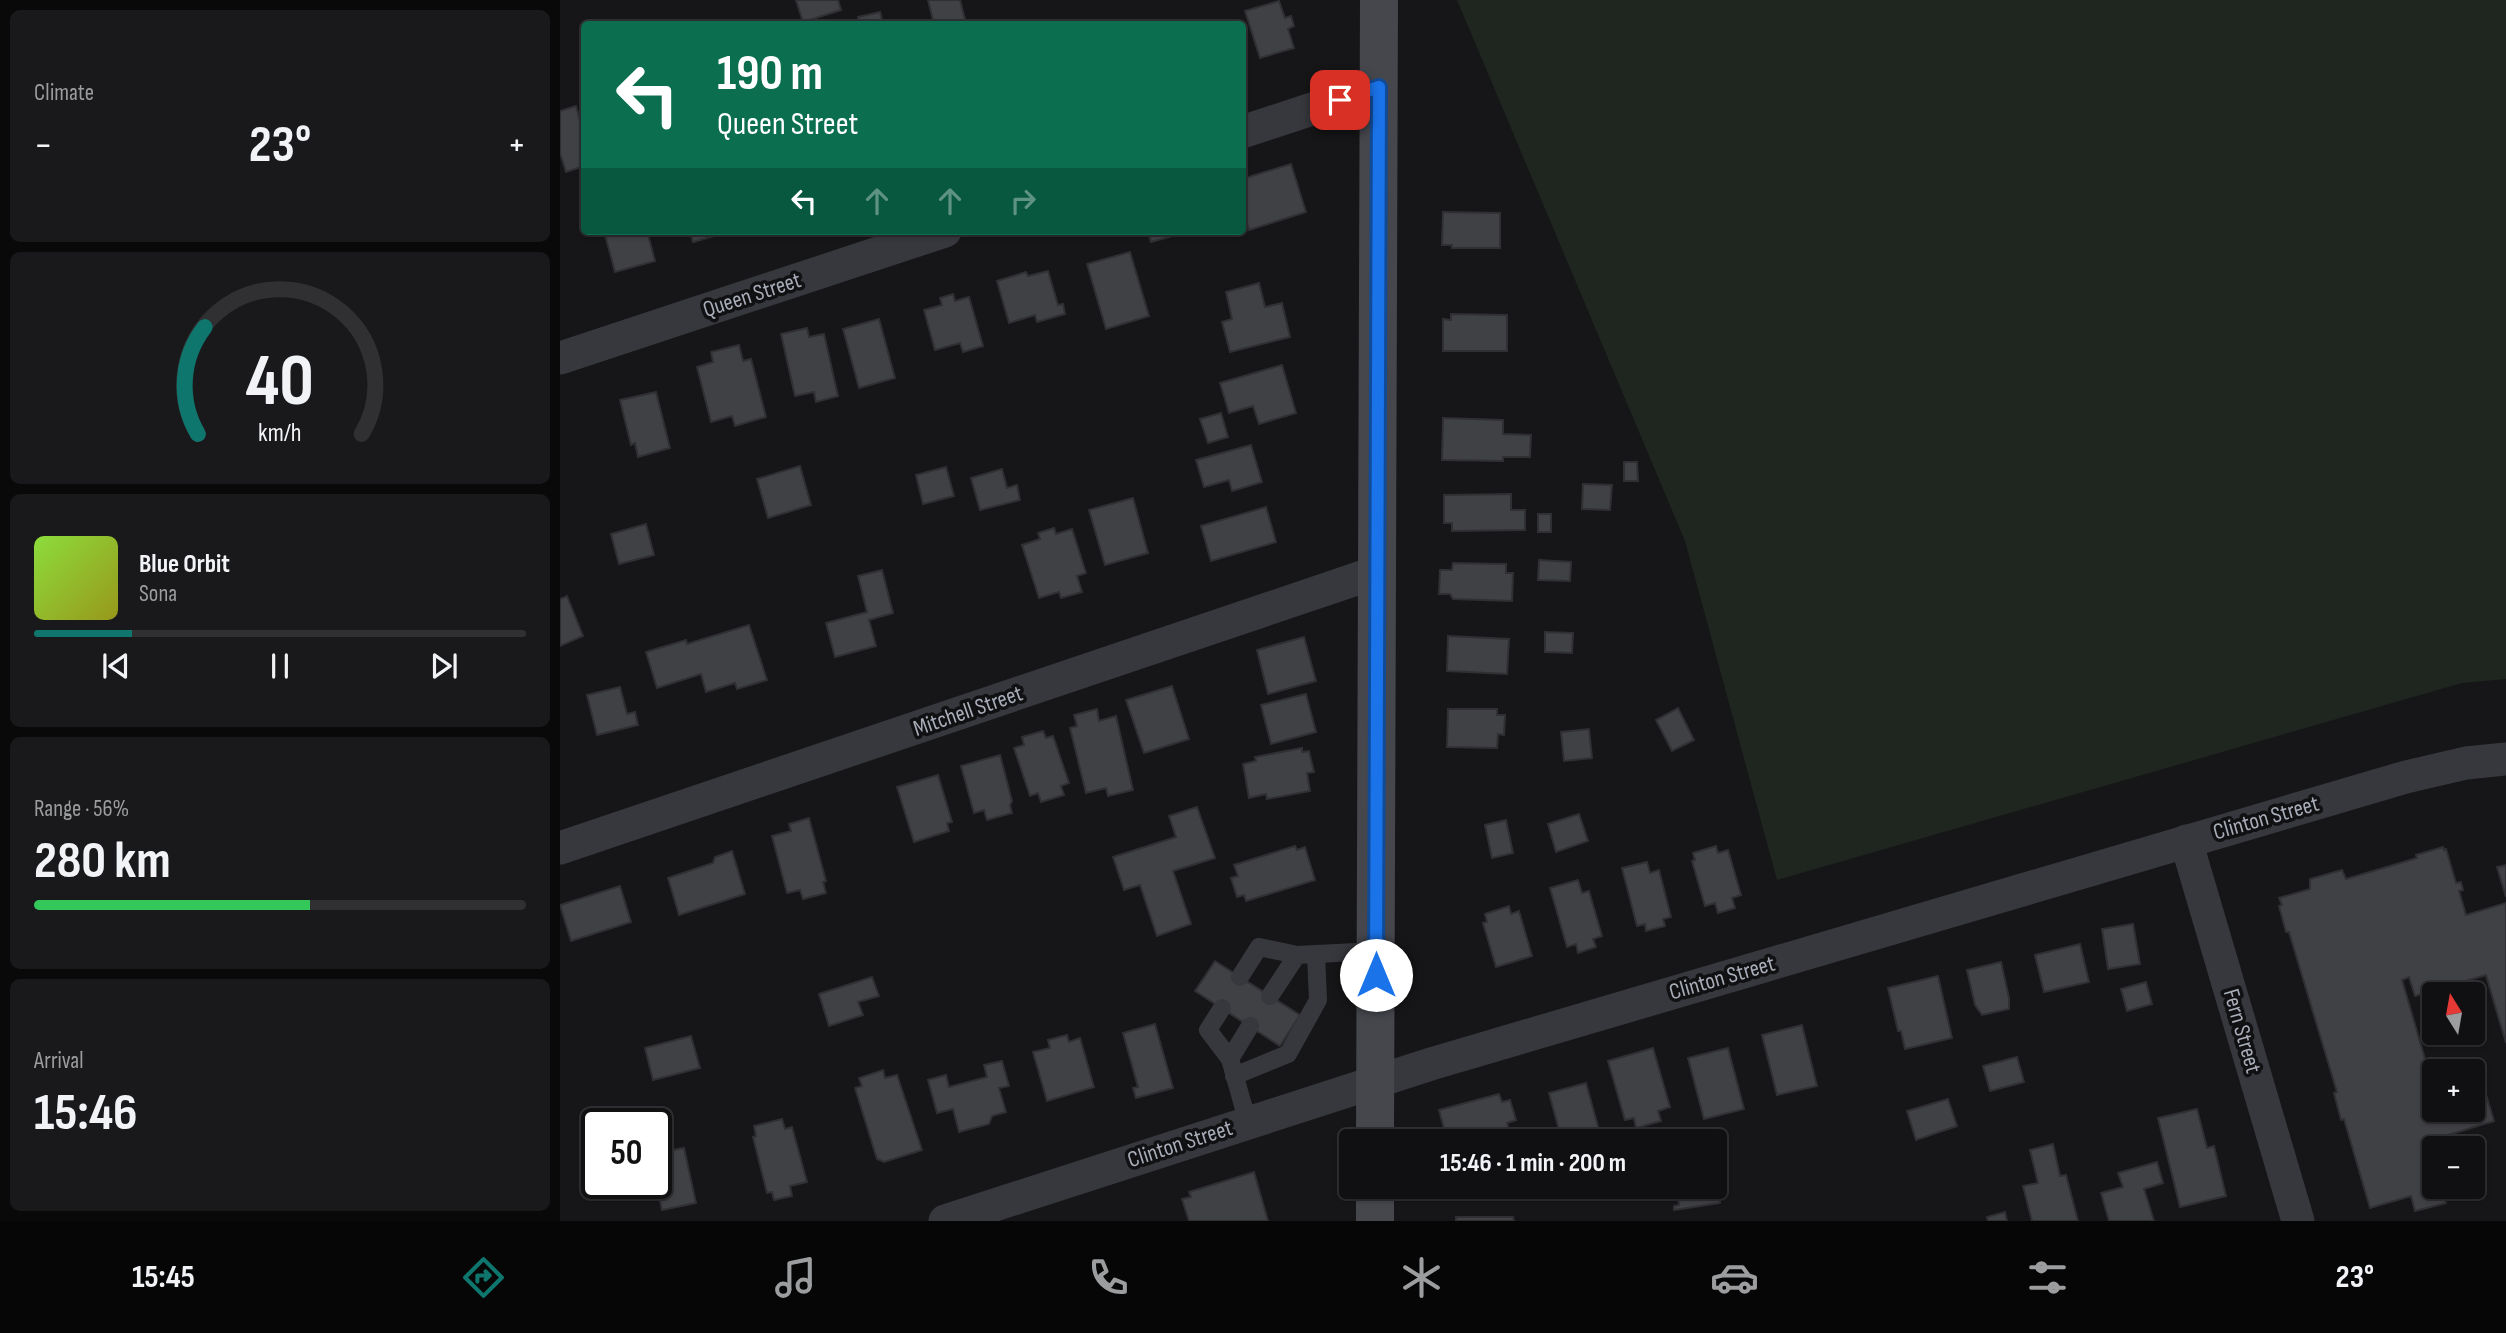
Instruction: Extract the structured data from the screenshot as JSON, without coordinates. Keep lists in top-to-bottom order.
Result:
{
  "streets": {
    "street": [
      "Queen Street",
      "Mitchell Street",
      "Clinton Street",
      "Fern Street"
    ]
  },
  "crossings": [
    ["Clinton Street", "Fern Street"]
  ],
  "north": "top",
  "page": {
    "tile": [
      "Climate",
      ["Range · 56%", "280 km"],
      ["Arrival", "15:46"]
    ],
    "turn": ["190 m", "Queen Street"],
    "heat": ["−", "23°", "+"],
    "song": ["Blue Orbit", "Sona"],
    "map_buttons": ["+", "−"],
    "limit": "50",
    "trip": "15:46 · 1 min · 200 m",
    "tabs": ["15:45", "23°"],
    "gauge": ["40", "km/h"]
  }
}
